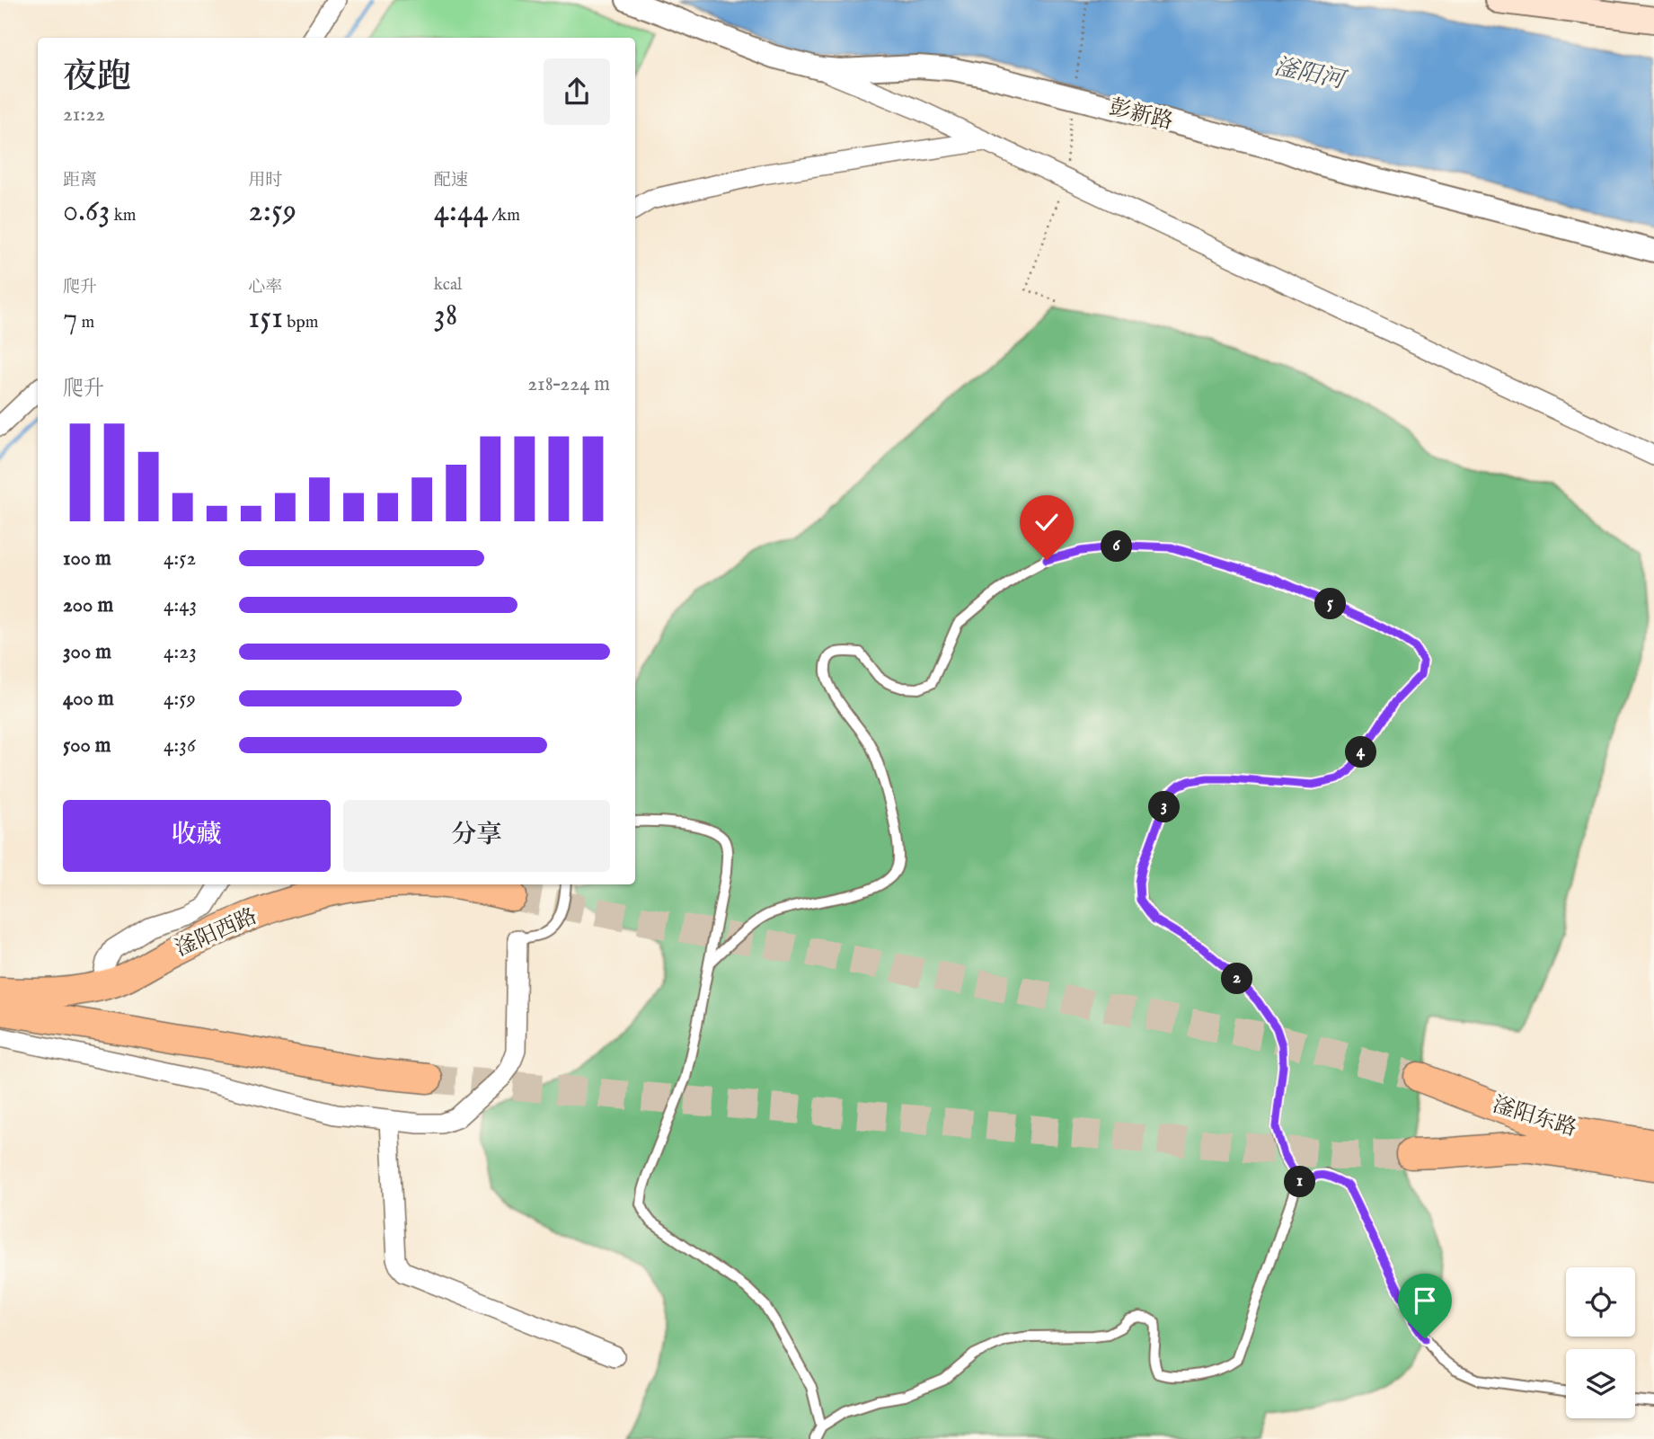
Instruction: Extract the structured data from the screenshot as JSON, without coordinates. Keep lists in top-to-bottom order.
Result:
{
  "streets": {
    "main road": ["滏阳西路", "滏阳东路"],
    "street": ["彭新路"]
  },
  "water": ["滏阳河"],
  "page": {
    "heading": ["夜跑", "21:22"],
    "stats": [
      ["距离", "0.63 km"],
      ["用时", "2:59"],
      ["配速", "4:44 /km"],
      ["爬升", "7 m"],
      ["心率", "151 bpm"],
      ["kcal", "38"]
    ],
    "chart": ["爬升", "218–224 m"],
    "pins": [
      "6",
      "5",
      "4",
      "3",
      "2",
      "1"
    ],
    "list": [
      {
        "name": "100 m",
        "note": "4:52"
      },
      {
        "name": "200 m",
        "note": "4:43"
      },
      {
        "name": "300 m",
        "note": "4:23"
      },
      {
        "name": "400 m",
        "note": "4:59"
      },
      {
        "name": "500 m",
        "note": "4:36"
      }
    ],
    "buttons": ["收藏", "分享"]
  }
}
